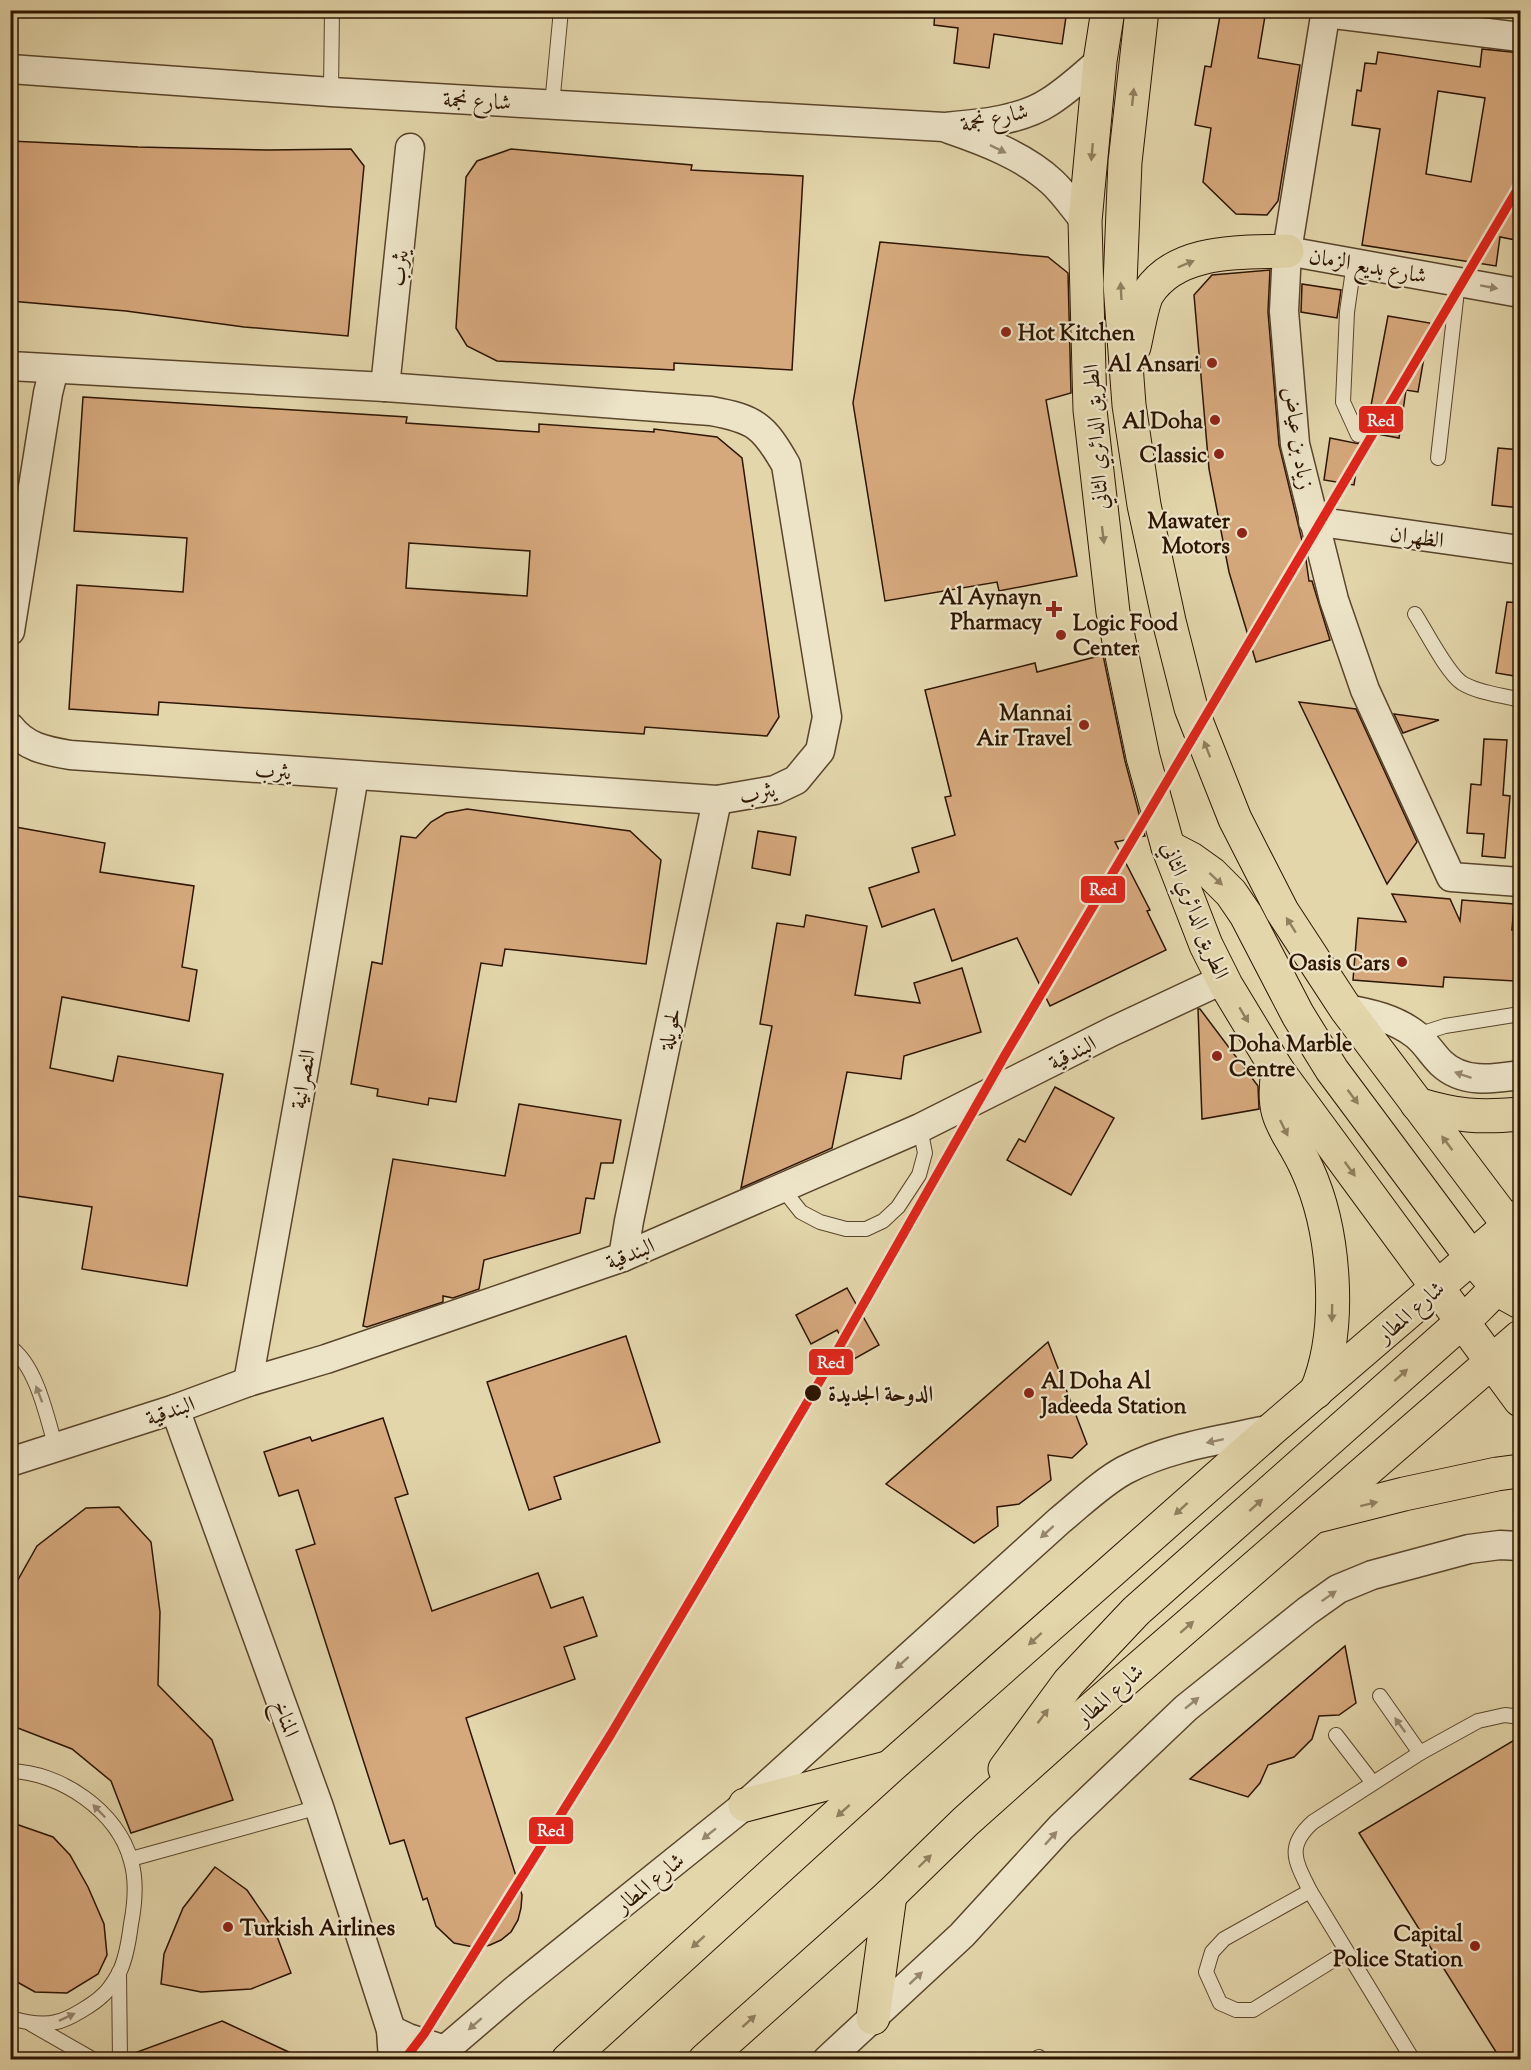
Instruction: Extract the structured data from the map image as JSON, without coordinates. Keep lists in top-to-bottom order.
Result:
{
  "streets": {
    "main road": ["الطريق الدائري الثاني", "شارع المطار"],
    "street": [
      "شارع نجمة",
      "شارع بديع الزمان",
      "يثرب",
      "زياد بن عياض",
      "الظهران",
      "لحويلة",
      "البندقية",
      "النصرانية",
      "المناخ"
    ]
  },
  "crossings": [
    ["شارع نجمة", "الطريق الدائري الثاني"],
    ["شارع بديع الزمان", "زياد بن عياض"],
    ["يثرب", "لحويلة"],
    ["يثرب", "النصرانية"],
    ["الطريق الدائري الثاني", "البندقية"],
    ["الطريق الدائري الثاني", "شارع المطار"],
    ["زياد بن عياض", "الظهران"],
    ["لحويلة", "البندقية"],
    ["البندقية", "النصرانية"],
    ["البندقية", "المناخ"]
  ],
  "places": {
    "other": [
      "Hot Kitchen",
      "Al Ansari",
      "Al Doha",
      "Classic",
      "Mawater Motors",
      "Logic Food Center",
      "Mannai Air Travel",
      "Oasis Cars",
      "Doha Marble Centre",
      "الدوحة الجديدة",
      "Al Doha Al Jadeeda Station",
      "Turkish Airlines",
      "Capital Police Station"
    ],
    "health": ["Al Aynayn Pharmacy"]
  },
  "lines": ["transit line Red"]
}
